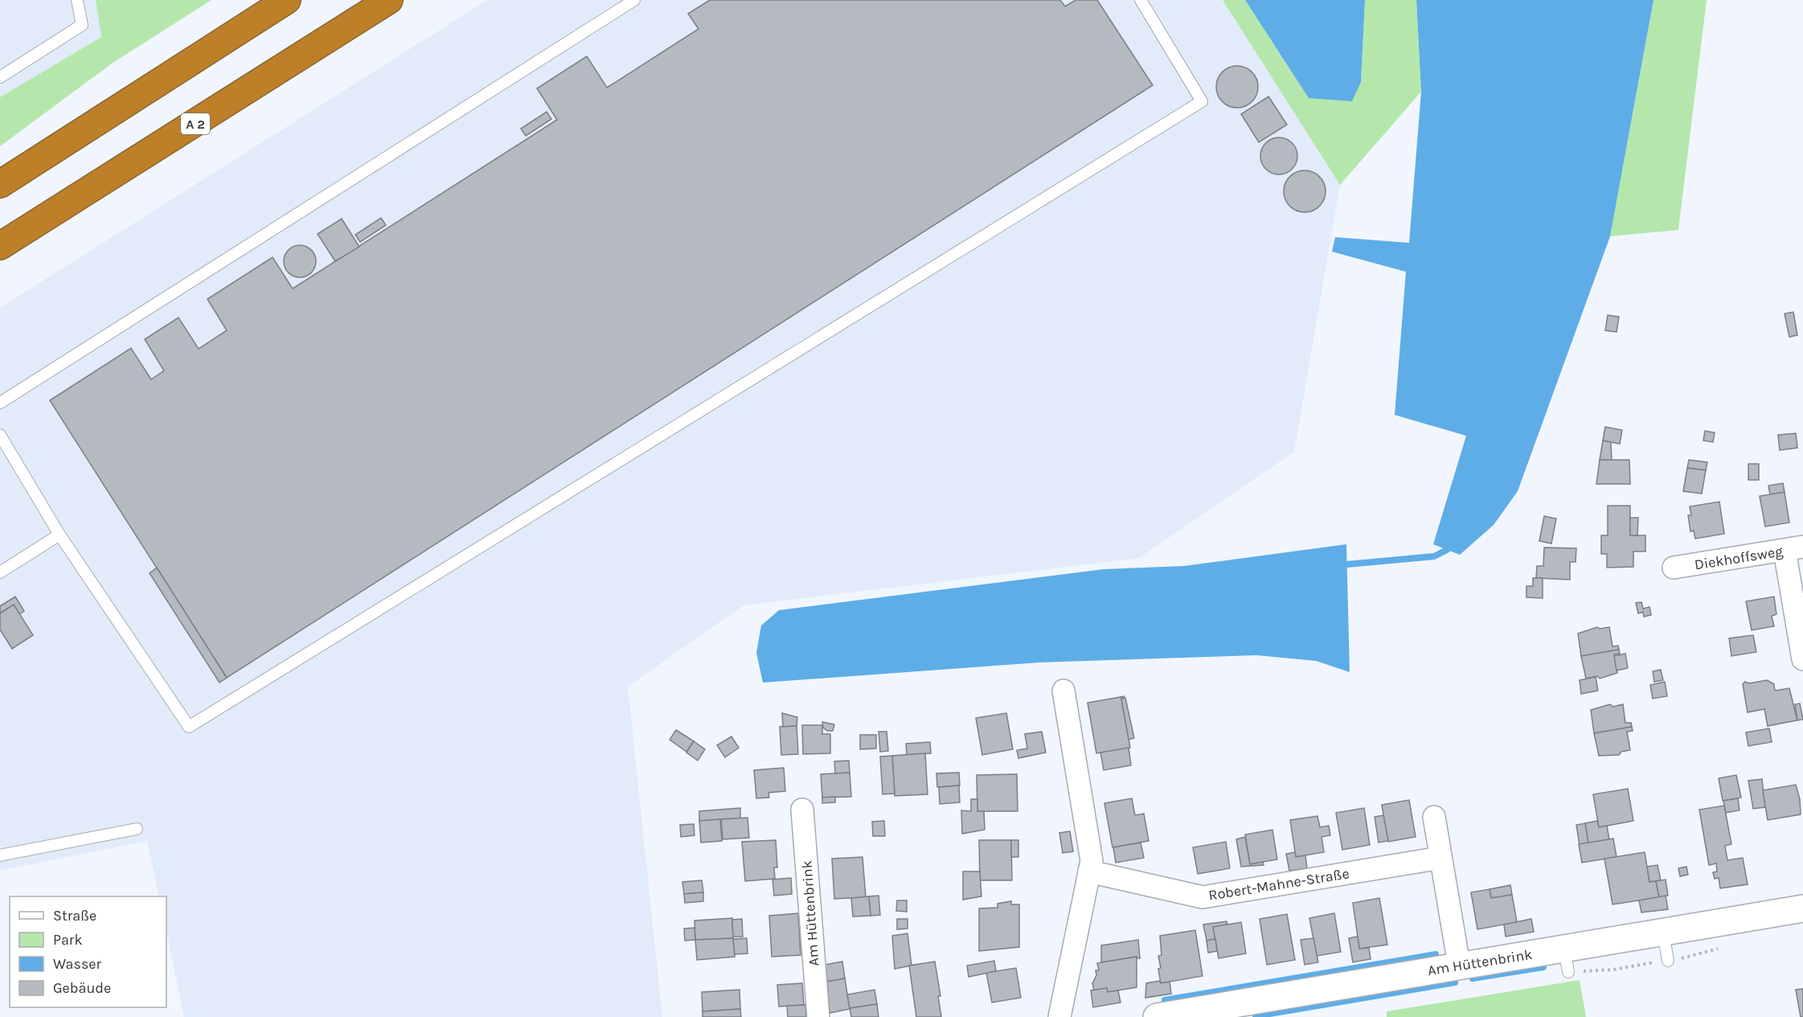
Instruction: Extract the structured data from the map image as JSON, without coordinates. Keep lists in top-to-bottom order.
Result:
{
  "streets": {
    "highway": ["A 2"],
    "street": ["Diekhoffsweg", "Robert-Mahne-Straße", "Am Hüttenbrink"]
  },
  "legend": [
    "Straße",
    "Park",
    "Wasser",
    "Gebäude"
  ]
}
